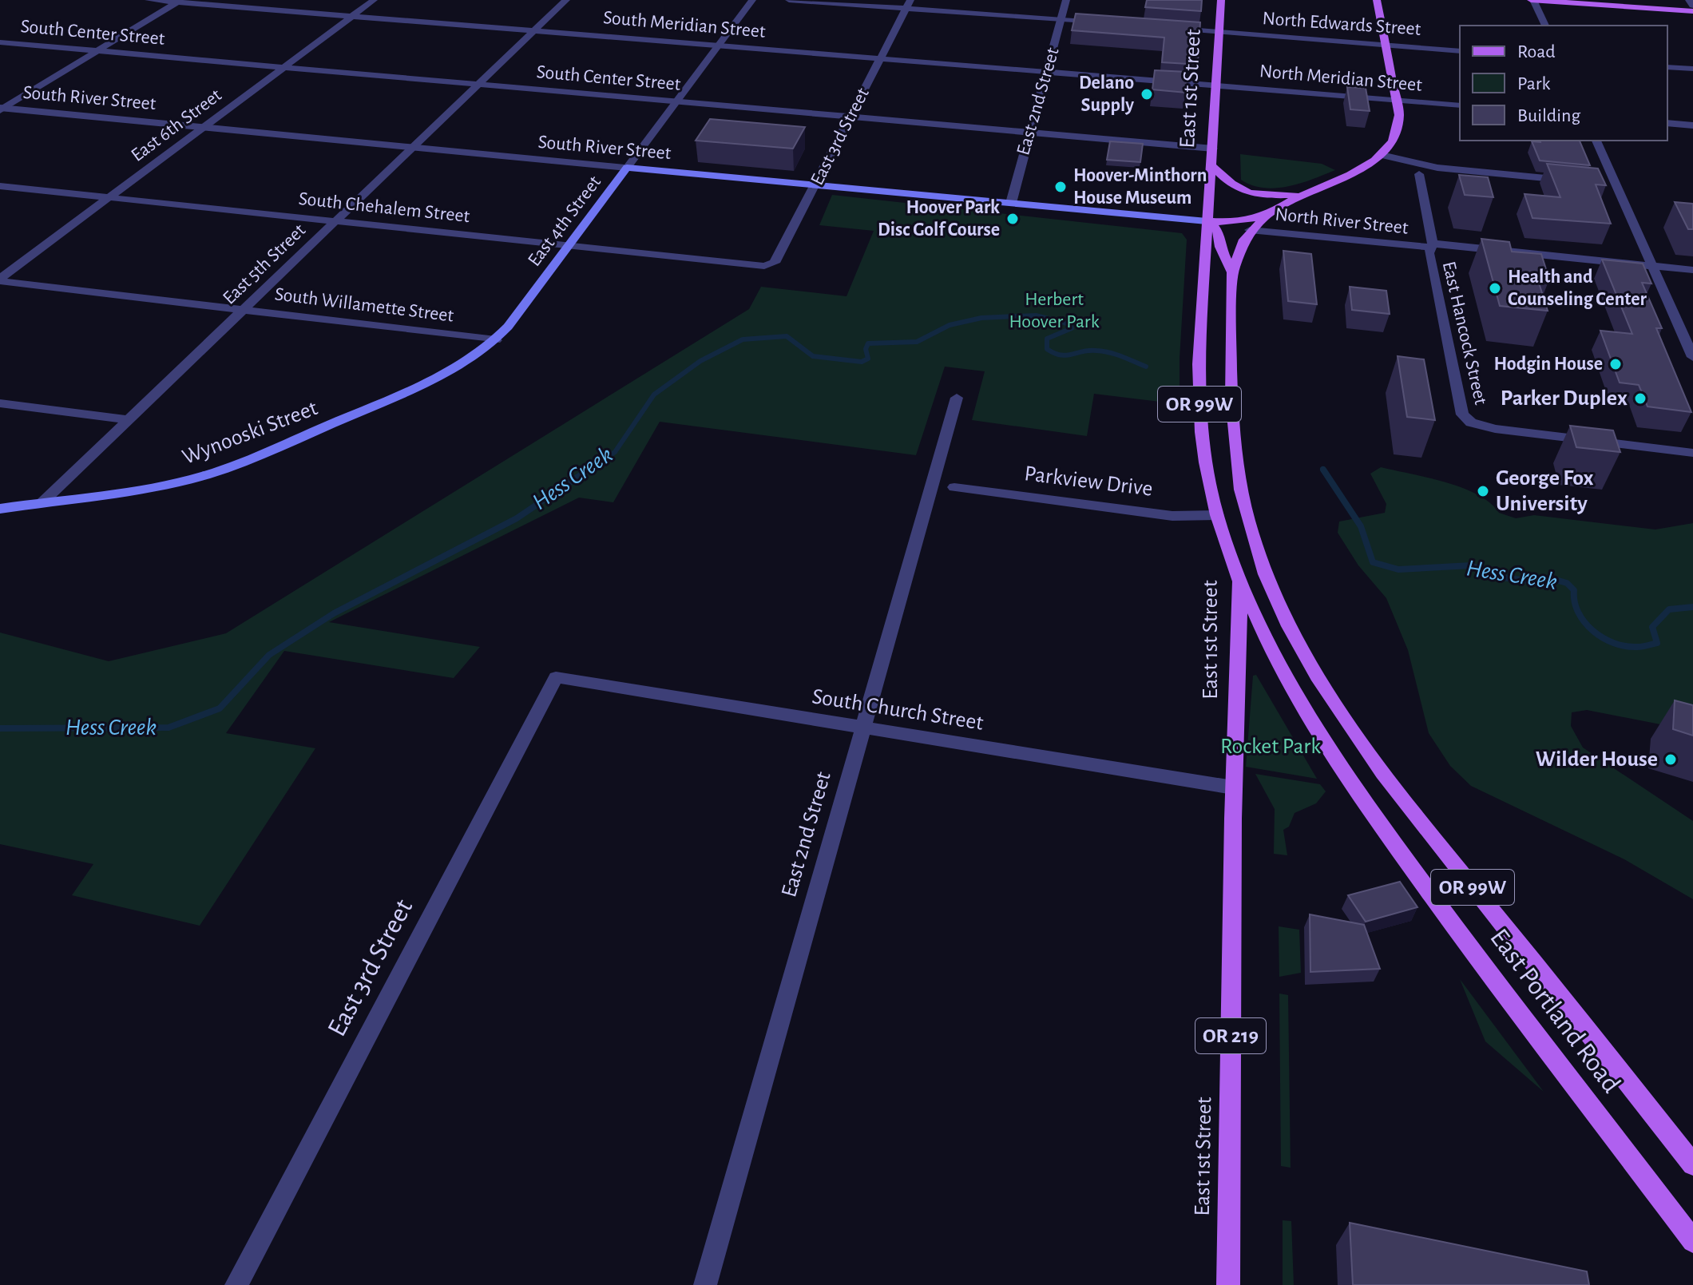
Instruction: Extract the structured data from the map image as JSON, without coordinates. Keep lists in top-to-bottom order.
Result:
{
  "streets": {
    "main road": [
      "East 1st Street",
      "South River Street",
      "East 4th Street",
      "OR 99W",
      "Wynooski Street",
      "East Portland Road",
      "OR 219"
    ],
    "street": [
      "North Edwards Street",
      "South Meridian Street",
      "South Center Street",
      "North Meridian Street",
      "East 2nd Street",
      "East 6th Street",
      "East 3rd Street",
      "South Chehalem Street",
      "North River Street",
      "East 5th Street",
      "South Willamette Street",
      "East Hancock Street",
      "Parkview Drive",
      "South Church Street"
    ]
  },
  "crossings": [
    ["North Edwards Street", "East 1st Street"],
    ["North Edwards Street", "OR 99W"],
    ["South Meridian Street", "North Meridian Street"],
    ["South Meridian Street", "East 1st Street"],
    ["South Meridian Street", "East 2nd Street"],
    ["South Meridian Street", "East 6th Street"],
    ["South Meridian Street", "East 3rd Street"],
    ["South Meridian Street", "East 4th Street"],
    ["South Meridian Street", "East 5th Street"],
    ["South Center Street", "East 1st Street"],
    ["South Center Street", "East 2nd Street"],
    ["South Center Street", "East 6th Street"],
    ["South Center Street", "East 3rd Street"],
    ["South Center Street", "East 4th Street"],
    ["South Center Street", "East 5th Street"],
    ["North Meridian Street", "East 1st Street"],
    ["North Meridian Street", "OR 99W"],
    ["East 1st Street", "South River Street"],
    ["East 1st Street", "Parkview Drive"],
    ["East 1st Street", "South Church Street"],
    ["East 1st Street", "East Portland Road"],
    ["South River Street", "East 2nd Street"],
    ["South River Street", "East 6th Street"],
    ["South River Street", "East 3rd Street"],
    ["South River Street", "East 4th Street"],
    ["South River Street", "East 5th Street"],
    ["East 2nd Street", "South Church Street"],
    ["East 6th Street", "South Chehalem Street"],
    ["East 6th Street", "South Willamette Street"],
    ["East 3rd Street", "South Chehalem Street"],
    ["East 3rd Street", "South Church Street"],
    ["South Chehalem Street", "East 4th Street"],
    ["South Chehalem Street", "East 5th Street"],
    ["East 4th Street", "South Willamette Street"],
    ["East 4th Street", "Wynooski Street"],
    ["North River Street", "East Hancock Street"],
    ["North River Street", "OR 99W"],
    ["East 5th Street", "South Willamette Street"],
    ["East 5th Street", "Wynooski Street"],
    ["South Willamette Street", "Wynooski Street"],
    ["OR 99W", "East Portland Road"]
  ],
  "water": ["Hess Creek"],
  "parks": ["Herbert Hoover Park", "Rocket Park"],
  "places": [
    "Delano Supply",
    "Hoover-Minthorn House Museum",
    "Hoover Park Disc Golf Course",
    "Health and Counseling Center",
    "Hodgin House",
    "Parker Duplex",
    "George Fox University",
    "Wilder House"
  ],
  "legend": ["Road", "Park", "Building"]
}
